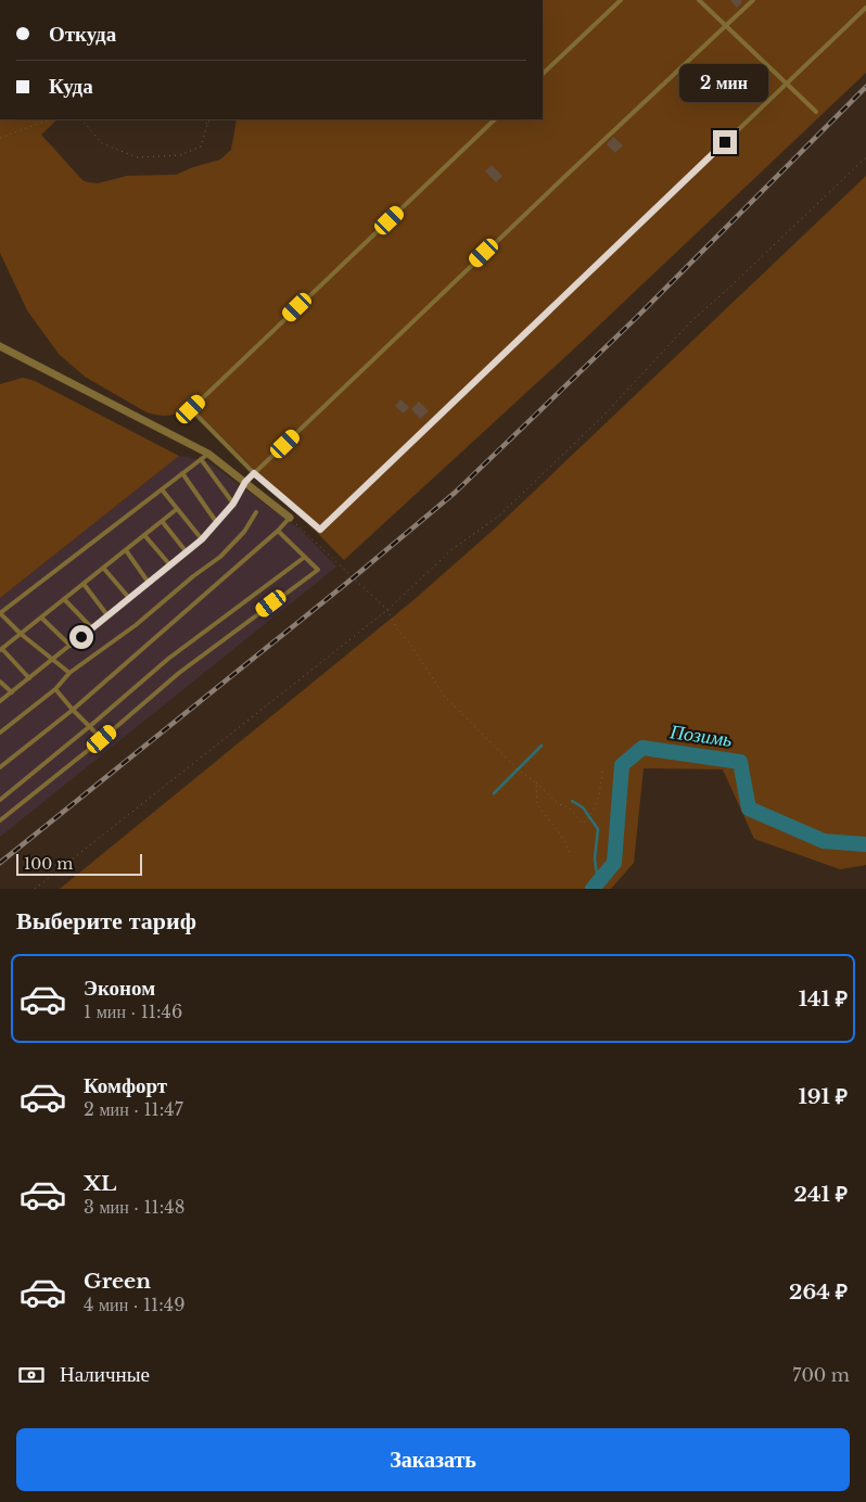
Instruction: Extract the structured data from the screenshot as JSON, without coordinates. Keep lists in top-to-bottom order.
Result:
{
  "water": ["Позимь"],
  "scale_bar": "100 m",
  "page": {
    "banner": ["Откуда", "Куда"],
    "bubble": "2 мин",
    "scale": "100 m",
    "heading": "Выберите тариф",
    "list": [
      {
        "name": "Эконом",
        "note": "1 мин · 11:46",
        "value": "141 ₽"
      },
      {
        "name": "Комфорт",
        "note": "2 мин · 11:47",
        "value": "191 ₽"
      },
      {
        "name": "XL",
        "note": "3 мин · 11:48",
        "value": "241 ₽"
      },
      {
        "name": "Green",
        "note": "4 мин · 11:49",
        "value": "264 ₽"
      }
    ],
    "pay": ["Наличные", "700 m"],
    "buttons": "Заказать"
  }
}
